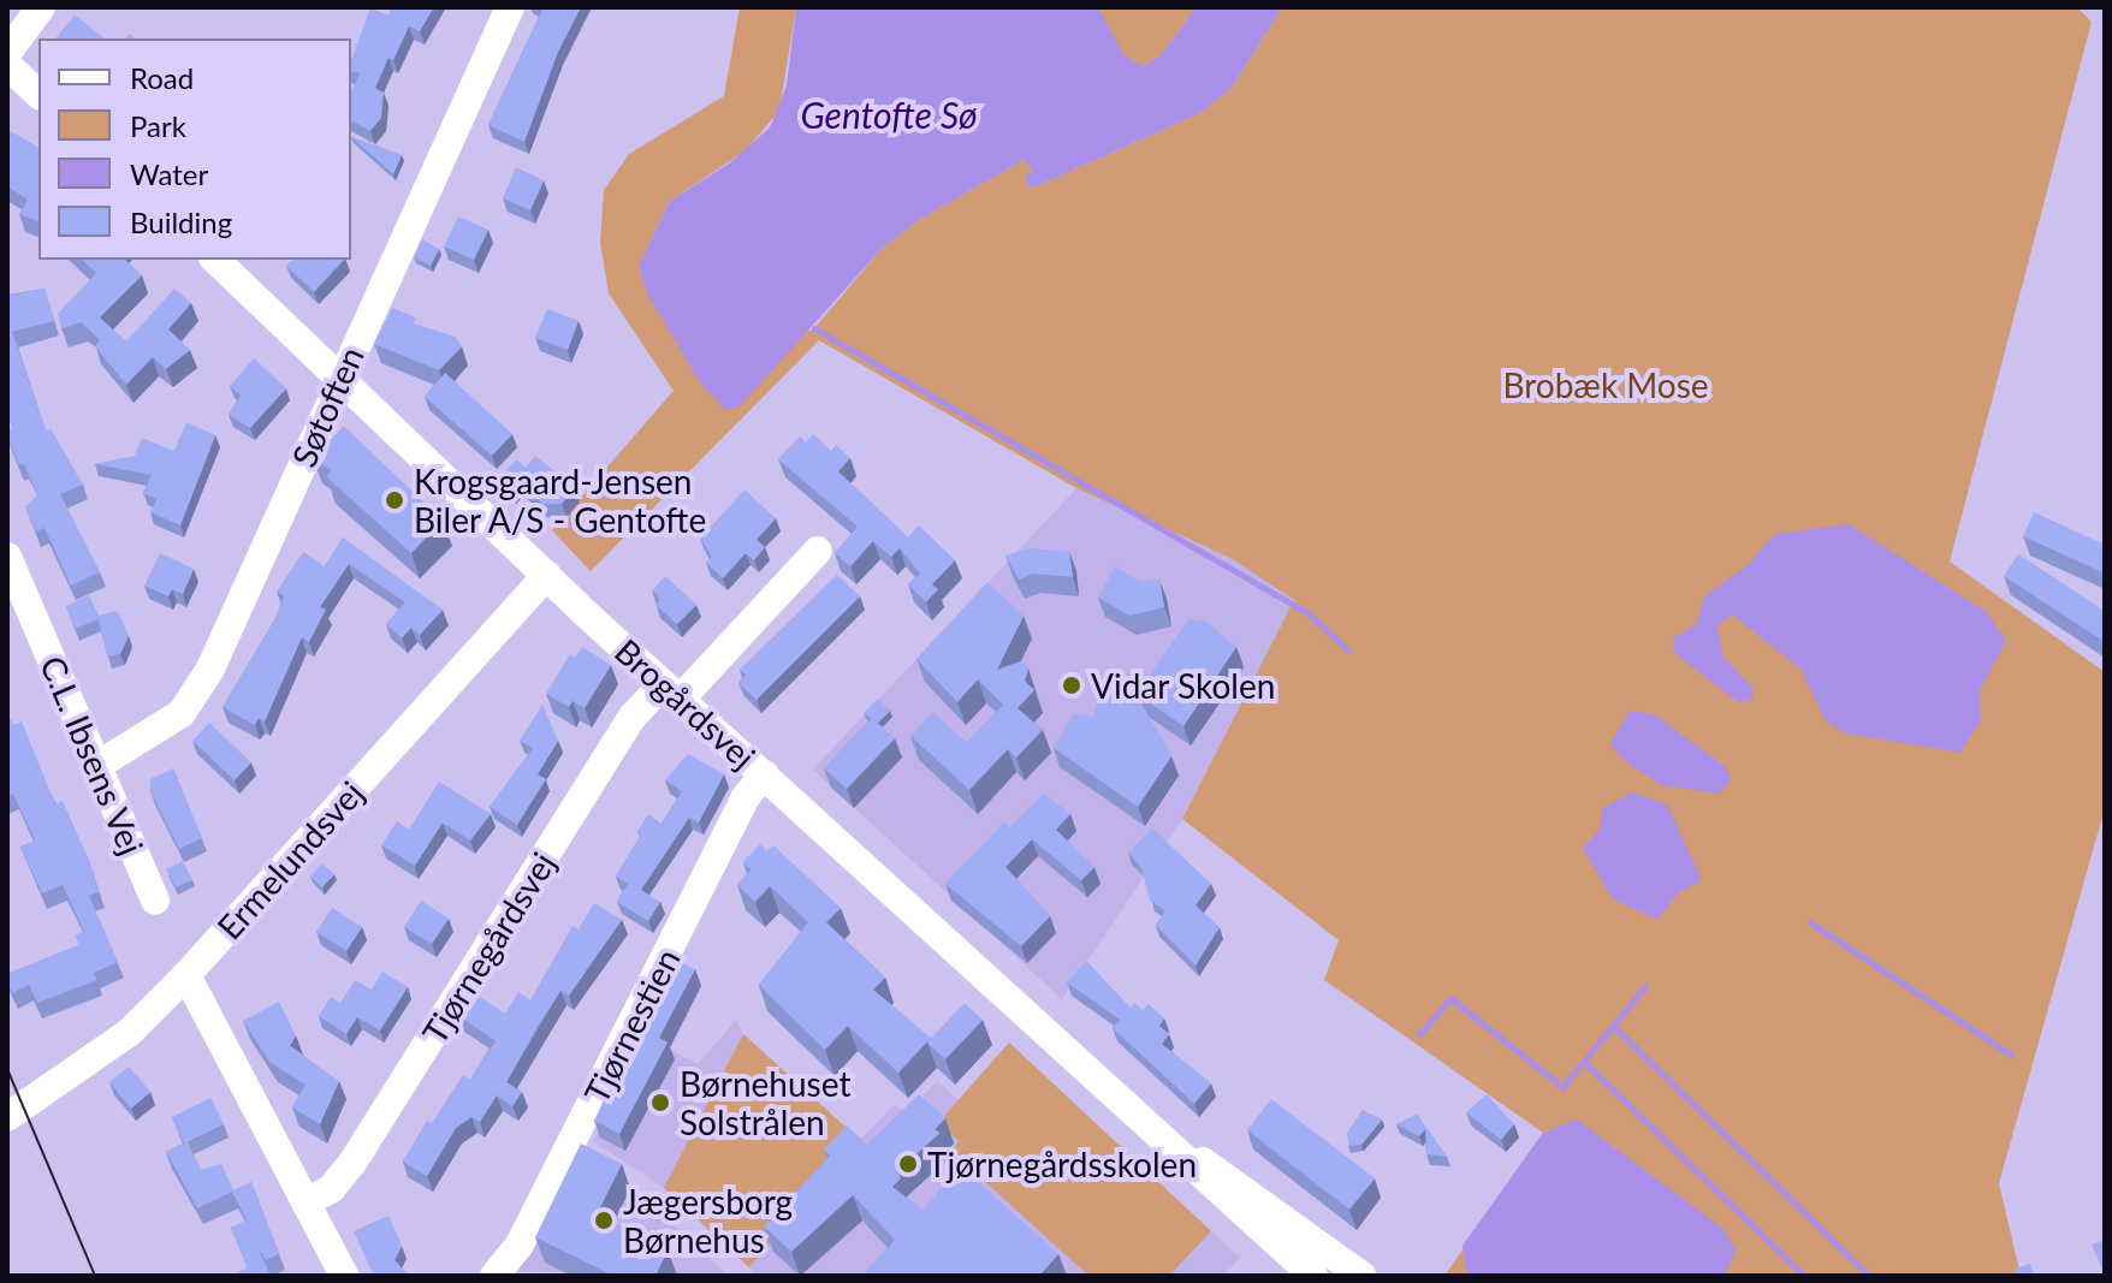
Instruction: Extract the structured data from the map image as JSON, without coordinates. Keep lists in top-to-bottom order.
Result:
{
  "streets": {
    "street": [
      "Søtoften",
      "Brogårdsvej",
      "C.L. Ibsens Vej",
      "Ermelundsvej",
      "Tjørnegårdsvej",
      "Tjørnestien"
    ]
  },
  "crossings": [
    ["Søtoften", "Brogårdsvej"],
    ["Søtoften", "C.L. Ibsens Vej"],
    ["Brogårdsvej", "Ermelundsvej"],
    ["Brogårdsvej", "Tjørnegårdsvej"],
    ["Brogårdsvej", "Tjørnestien"]
  ],
  "water": ["Gentofte Sø"],
  "parks": ["Brobæk Mose"],
  "places": [
    "Krogsgaard-Jensen Biler A/S - Gentofte",
    "Vidar Skolen",
    "Børnehuset Solstrålen",
    "Tjørnegårdsskolen",
    "Jægersborg Børnehus"
  ],
  "legend": [
    "Road",
    "Park",
    "Water",
    "Building"
  ]
}
